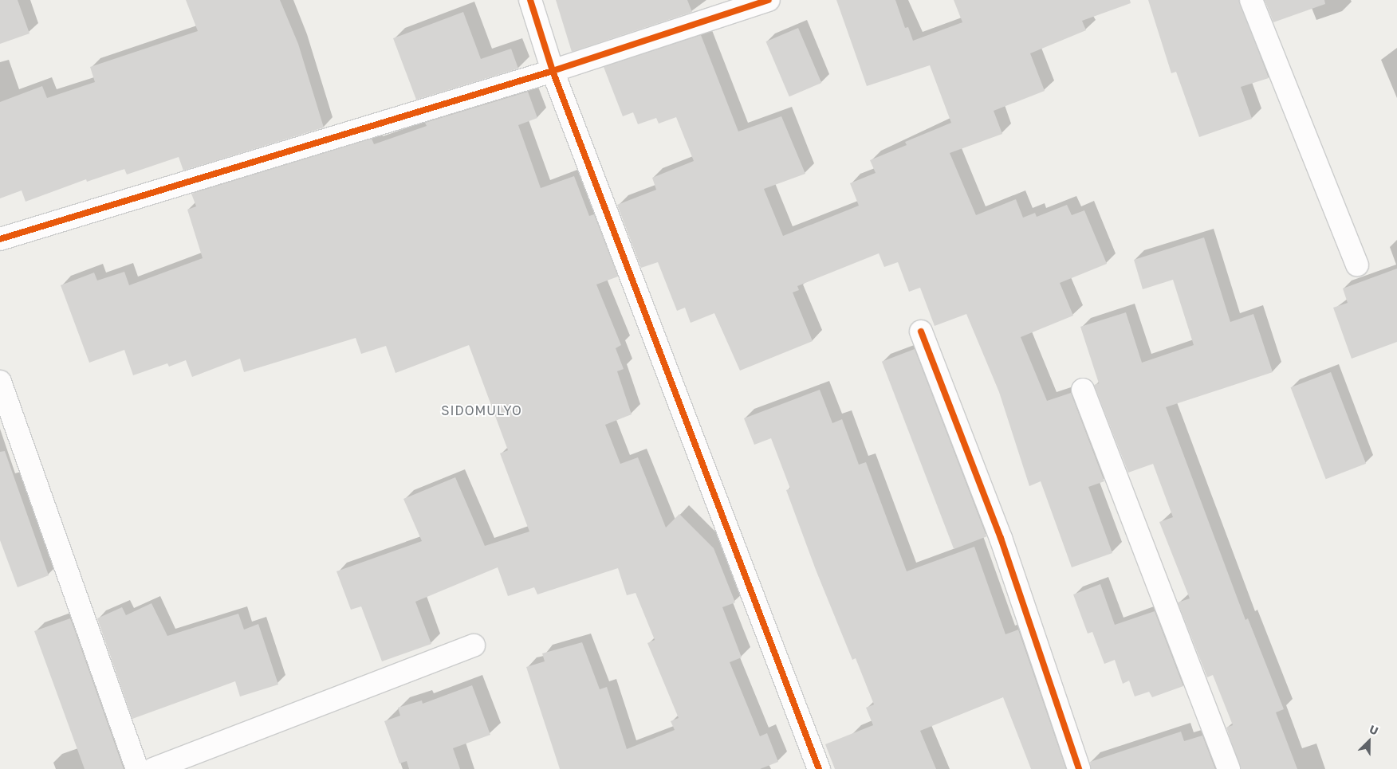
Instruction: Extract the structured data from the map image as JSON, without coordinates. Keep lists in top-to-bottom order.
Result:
{
  "districts": ["SIDOMULYO"],
  "north": "top right"
}
